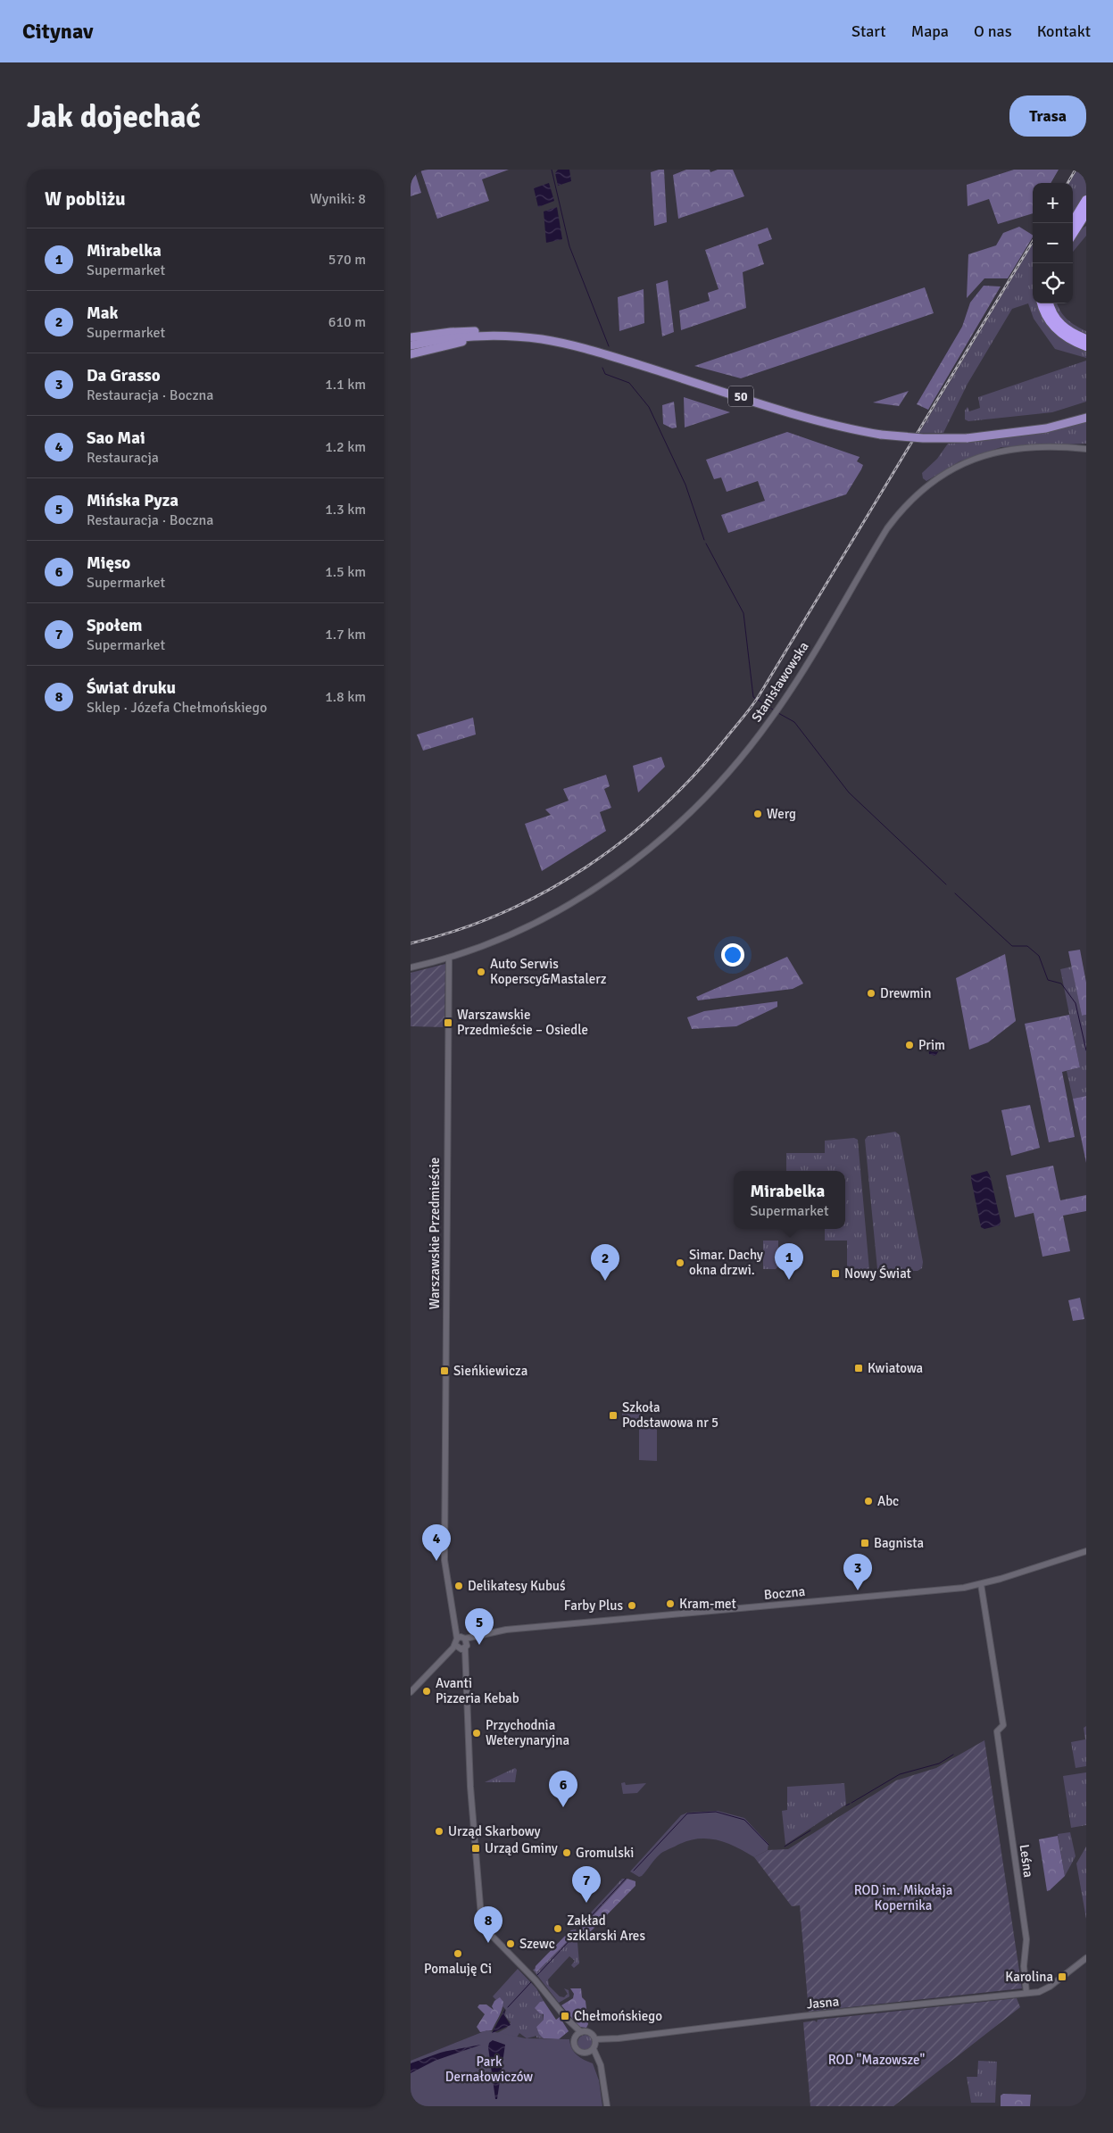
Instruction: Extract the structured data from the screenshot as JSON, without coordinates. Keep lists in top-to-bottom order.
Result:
{
  "streets": {
    "main road": ["50"],
    "street": [
      "Stanisławowska",
      "Warszawskie Przedmieście",
      "Boczna",
      "Leśna",
      "Jasna"
    ]
  },
  "crossings": [
    ["Stanisławowska", "Warszawskie Przedmieście"],
    ["Warszawskie Przedmieście", "Boczna"],
    ["Boczna", "Leśna"],
    ["Leśna", "Jasna"]
  ],
  "parks": ["ROD im. Mikołaja Kopernika", "ROD \"Mazowsze\"", "Park Dernałowiczów"],
  "places": {
    "other": [
      "Werg",
      "Auto Serwis Koperscy&Mastalerz",
      "Drewmin",
      "Prim",
      "Simar. Dachy okna drzwi.",
      "Abc",
      "Delikatesy Kubuś",
      "Kram-met",
      "Farby Plus",
      "Avanti Pizzeria Kebab",
      "Przychodnia Weterynaryjna",
      "Urząd Skarbowy",
      "Gromulski",
      "Zakład szklarski Ares",
      "Szewc",
      "Pomaluję Ci"
    ],
    "transit": [
      "Warszawskie Przedmieście – Osiedle",
      "Nowy Świat",
      "Kwiatowa",
      "Sieńkiewicza",
      "Szkoła Podstawowa nr 5",
      "Bagnista",
      "Urząd Gminy",
      "Karolina",
      "Chełmońskiego"
    ]
  },
  "page": {
    "header": "Citynav",
    "nav": [
      "Start",
      "Mapa",
      "O nas",
      "Kontakt"
    ],
    "buttons": "Trasa",
    "title": "Jak dojechać",
    "heading": ["W pobliżu", "Wyniki: 8"],
    "map_buttons": ["+", "−"],
    "list": [
      {
        "mark": "1",
        "name": "Mirabelka",
        "note": "Supermarket",
        "value": "570 m"
      },
      {
        "mark": "2",
        "name": "Mak",
        "note": "Supermarket",
        "value": "610 m"
      },
      {
        "mark": "3",
        "name": "Da Grasso",
        "note": "Restauracja · Boczna",
        "value": "1.1 km"
      },
      {
        "mark": "4",
        "name": "Sao Mai",
        "note": "Restauracja",
        "value": "1.2 km"
      },
      {
        "mark": "5",
        "name": "Mińska Pyza",
        "note": "Restauracja · Boczna",
        "value": "1.3 km"
      },
      {
        "mark": "6",
        "name": "Mięso",
        "note": "Supermarket",
        "value": "1.5 km"
      },
      {
        "mark": "7",
        "name": "Społem",
        "note": "Supermarket",
        "value": "1.7 km"
      },
      {
        "mark": "8",
        "name": "Świat druku",
        "note": "Sklep · Józefa Chełmońskiego",
        "value": "1.8 km"
      }
    ],
    "popup": ["Mirabelka", "Supermarket"],
    "pins": [
      "1",
      "2",
      "4",
      "3",
      "5",
      "6",
      "7",
      "8"
    ]
  }
}
